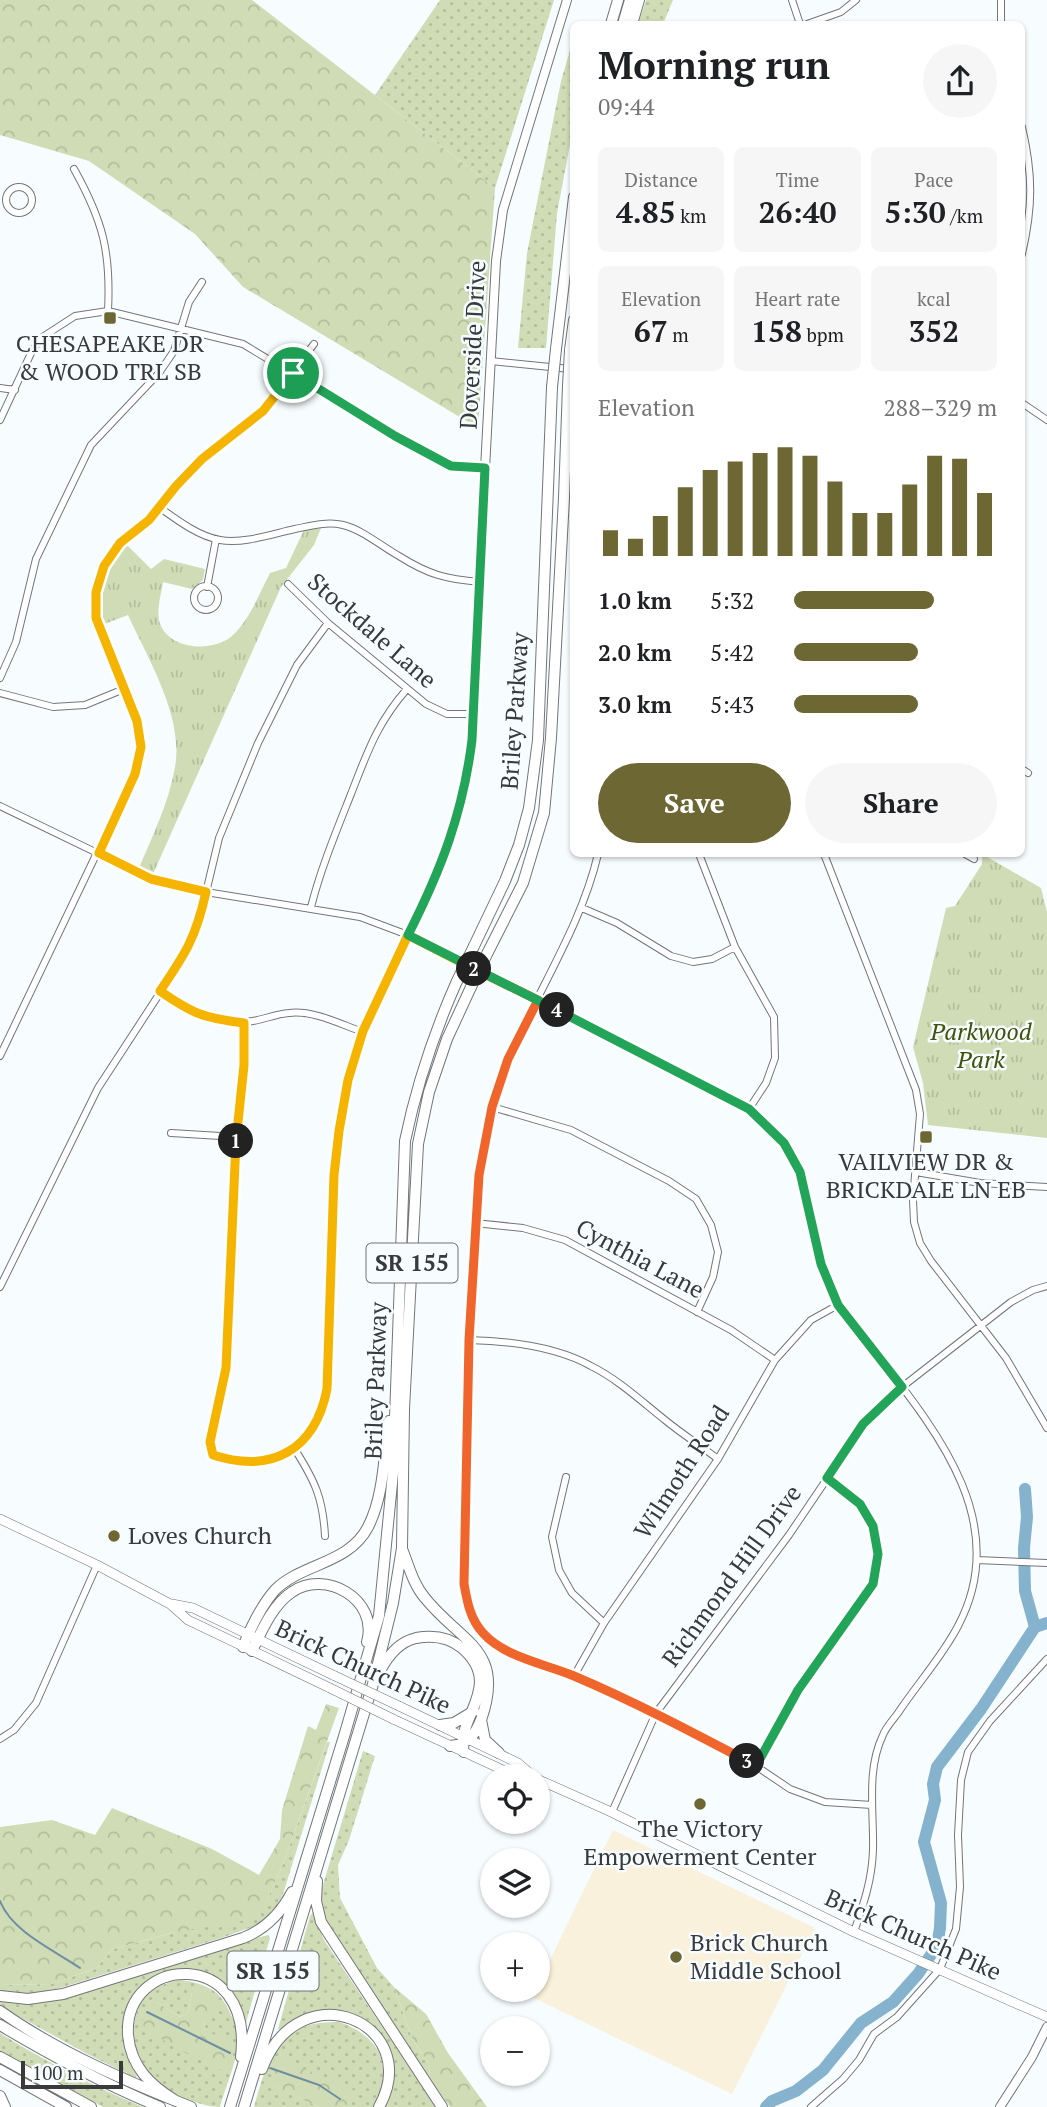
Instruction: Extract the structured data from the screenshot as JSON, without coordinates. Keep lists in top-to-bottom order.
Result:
{
  "streets": {
    "highway": ["Briley Parkway", "SR 155"],
    "main road": ["Brick Church Pike"],
    "street": [
      "Doverside Drive",
      "Stockdale Lane",
      "Cynthia Lane",
      "Wilmoth Road",
      "Richmond Hill Drive"
    ]
  },
  "crossings": [
    ["Doverside Drive", "Stockdale Lane"],
    ["Cynthia Lane", "Wilmoth Road"],
    ["Richmond Hill Drive", "Brick Church Pike"]
  ],
  "parks": ["Parkwood Park"],
  "places": {
    "transit": ["CHESAPEAKE DR & WOOD TRL SB", "VAILVIEW DR & BRICKDALE LN EB"],
    "other": ["Loves Church", "The Victory Empowerment Center", "Brick Church Middle School"]
  },
  "scale_bar": "100 m",
  "page": {
    "heading": ["Morning run", "09:44"],
    "stats": [
      ["Distance", "4.85 km"],
      ["Time", "26:40"],
      ["Pace", "5:30 /km"],
      ["Elevation", "67 m"],
      ["Heart rate", "158 bpm"],
      ["kcal", "352"]
    ],
    "chart": ["Elevation", "288–329 m"],
    "list": [
      {
        "name": "1.0 km",
        "note": "5:32"
      },
      {
        "name": "2.0 km",
        "note": "5:42"
      },
      {
        "name": "3.0 km",
        "note": "5:43"
      }
    ],
    "buttons": ["Save", "Share"],
    "pins": [
      "2",
      "4",
      "1",
      "3"
    ],
    "map_buttons": ["+", "−"],
    "scale": "100 m"
  }
}
